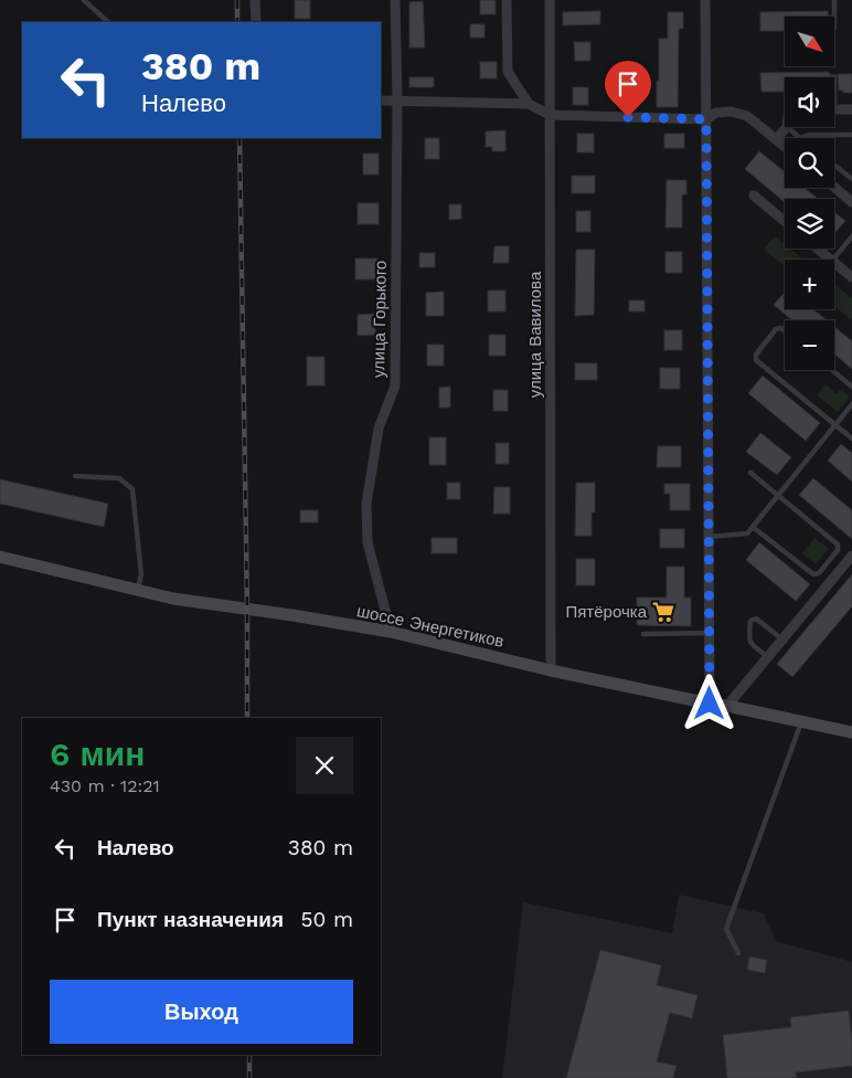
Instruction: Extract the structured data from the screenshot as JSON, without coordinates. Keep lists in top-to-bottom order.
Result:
{
  "streets": {
    "main road": ["шоссе Энергетиков"],
    "street": ["улица Горького", "улица Вавилова"]
  },
  "crossings": [
    ["улица Горького", "шоссе Энергетиков"],
    ["улица Вавилова", "шоссе Энергетиков"]
  ],
  "places": {
    "supermarket": ["Пятёрочка"]
  },
  "north": "bottom right",
  "page": {
    "map_buttons": ["+", "−"],
    "turn": ["380 m", "Налево"],
    "heading": ["6 мин", "430 m · 12:21"],
    "list": [
      {
        "name": "Налево",
        "value": "380 m"
      },
      {
        "name": "Пункт назначения",
        "value": "50 m"
      }
    ],
    "buttons": "Выход"
  }
}
